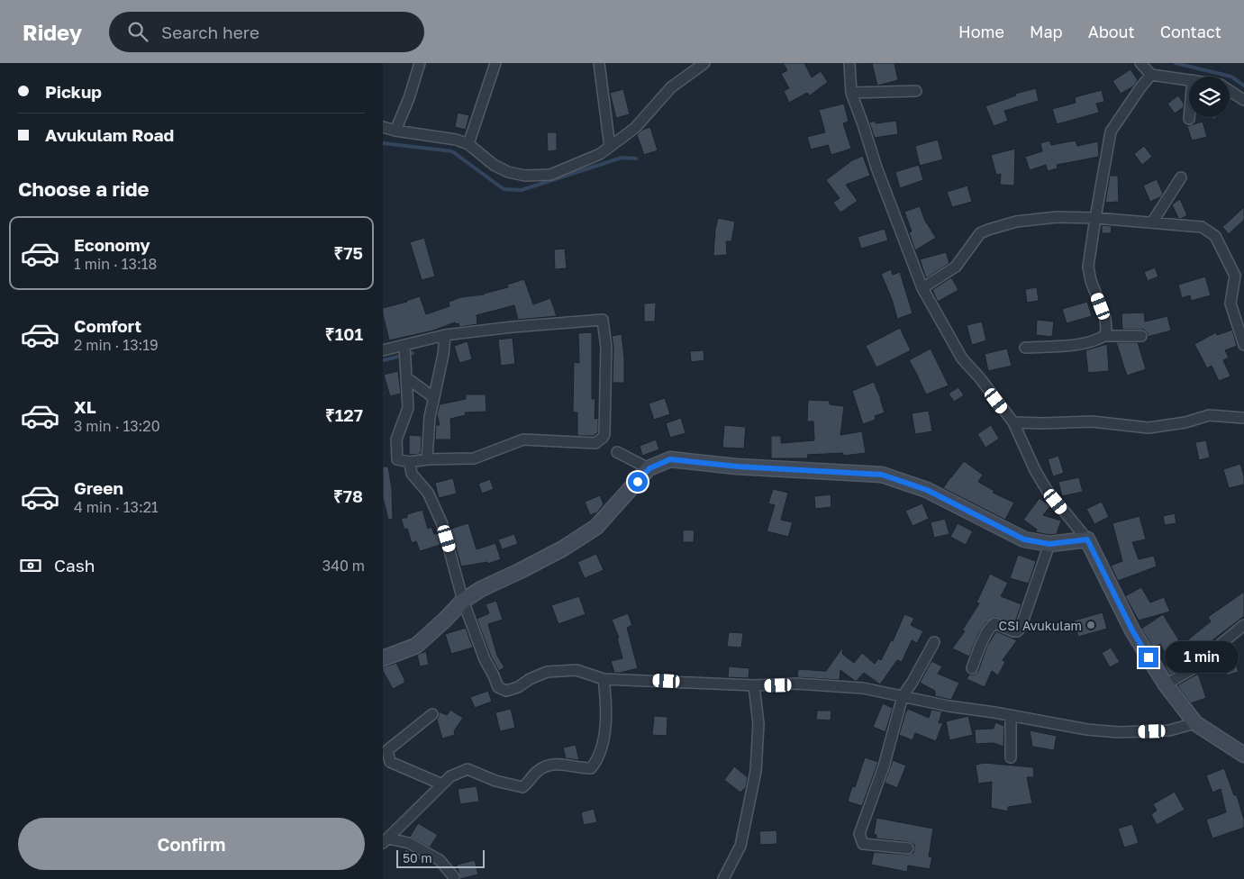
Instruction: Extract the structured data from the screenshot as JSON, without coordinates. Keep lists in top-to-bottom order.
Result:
{
  "places": ["CSI Avukulam"],
  "scale_bar": "50 m",
  "page": {
    "header": "Ridey",
    "search": "Search here",
    "nav": [
      "Home",
      "Map",
      "About",
      "Contact"
    ],
    "banner": ["Pickup", "Avukulam Road"],
    "heading": "Choose a ride",
    "list": [
      {
        "name": "Economy",
        "note": "1 min · 13:18",
        "value": "₹75"
      },
      {
        "name": "Comfort",
        "note": "2 min · 13:19",
        "value": "₹101"
      },
      {
        "name": "XL",
        "note": "3 min · 13:20",
        "value": "₹127"
      },
      {
        "name": "Green",
        "note": "4 min · 13:21",
        "value": "₹78"
      }
    ],
    "pay": ["Cash", "340 m"],
    "bubble": "1 min",
    "buttons": "Confirm",
    "scale": "50 m"
  }
}
